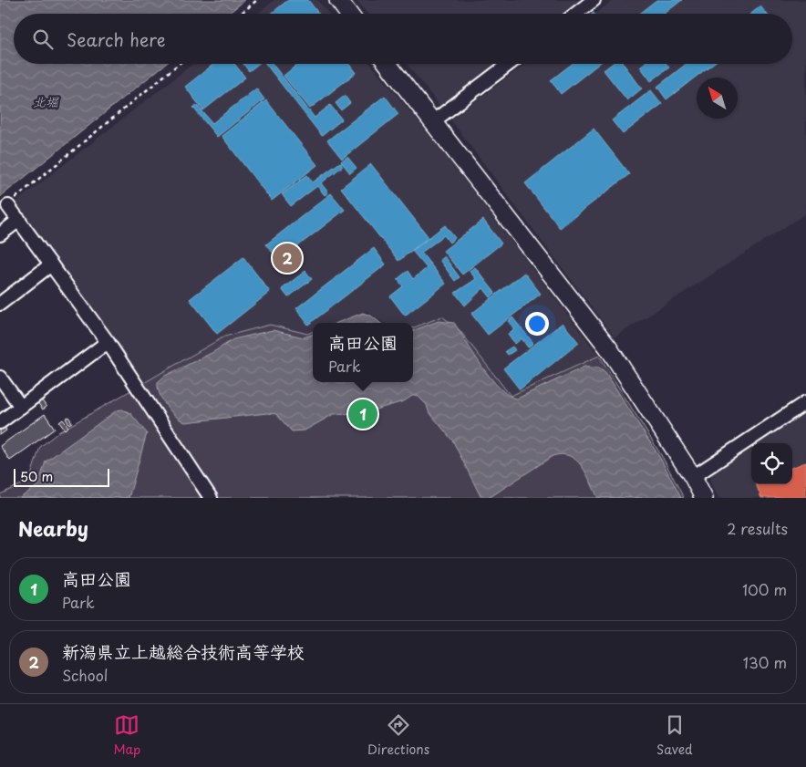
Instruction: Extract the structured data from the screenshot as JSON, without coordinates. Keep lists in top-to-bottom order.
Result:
{
  "water": ["北堀"],
  "scale_bar": "50 m",
  "north": "top left",
  "page": {
    "search": "Search here",
    "pins": ["2", "1"],
    "popup": ["高田公園", "Park"],
    "scale": "50 m",
    "heading": ["Nearby", "2 results"],
    "list": [
      {
        "mark": "1",
        "name": "高田公園",
        "note": "Park",
        "value": "100 m"
      },
      {
        "mark": "2",
        "name": "新潟県立上越総合技術高等学校",
        "note": "School",
        "value": "130 m"
      }
    ],
    "nav": ["Map", "Directions", "Saved"]
  }
}
